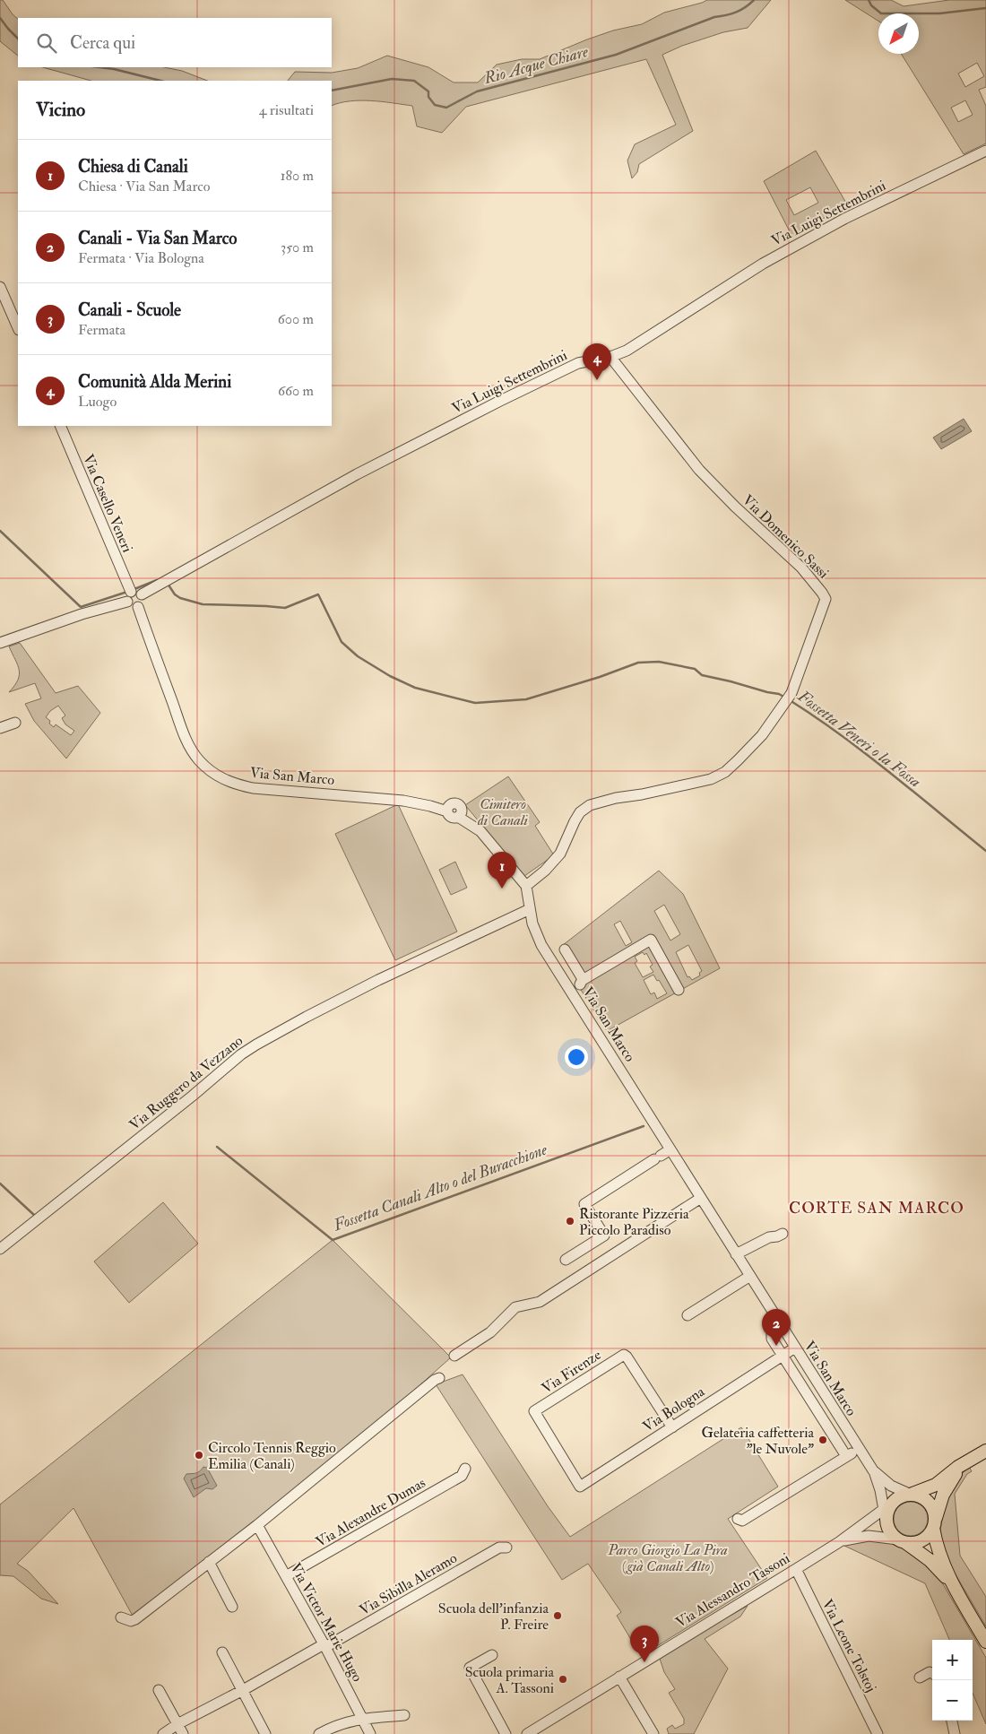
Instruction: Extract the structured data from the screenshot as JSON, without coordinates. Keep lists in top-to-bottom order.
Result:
{
  "streets": {
    "street": [
      "Via Luigi Settembrini",
      "Via Casello Veneri",
      "Via Domenico Sassi",
      "Via San Marco",
      "Via Ruggero da Vezzano",
      "Via Firenze",
      "Via Bologna",
      "Via Alexandre Dumas",
      "Via Sibilla Aleramo",
      "Via Alessandro Tassoni",
      "Via Victor Marie Hugo",
      "Via Leone Tolstoj"
    ]
  },
  "crossings": [
    ["Via Luigi Settembrini", "Via Casello Veneri"],
    ["Via Luigi Settembrini", "Via Domenico Sassi"],
    ["Via Luigi Settembrini", "Via San Marco"],
    ["Via Casello Veneri", "Via San Marco"],
    ["Via Domenico Sassi", "Via San Marco"],
    ["Via San Marco", "Via Ruggero da Vezzano"],
    ["Via San Marco", "Via Bologna"],
    ["Via San Marco", "Via Alessandro Tassoni"],
    ["Via Firenze", "Via Bologna"],
    ["Via Alexandre Dumas", "Via Victor Marie Hugo"],
    ["Via Sibilla Aleramo", "Via Victor Marie Hugo"],
    ["Via Alessandro Tassoni", "Via Leone Tolstoj"]
  ],
  "districts": ["CORTE SAN MARCO"],
  "water": ["Rio Acque Chiare", "Fossetta Veneri o la Fossa", "Fossetta Canali Alto o del Buracchione"],
  "parks": ["Cimitero di Canali", "Parco Giorgio La Pira (già Canali Alto)"],
  "places": [
    "Ristorante Pizzeria Piccolo Paradiso",
    "Gelateria caffetteria \"le Nuvole\"",
    "Circolo Tennis Reggio Emilia (Canali)",
    "Scuola dell'infanzia P. Freire",
    "Scuola primaria A. Tassoni"
  ],
  "north": "bottom left",
  "page": {
    "search": "Cerca qui",
    "heading": ["Vicino", "4 risultati"],
    "list": [
      {
        "mark": "1",
        "name": "Chiesa di Canali",
        "note": "Chiesa · Via San Marco",
        "value": "180 m"
      },
      {
        "mark": "2",
        "name": "Canali - Via San Marco",
        "note": "Fermata · Via Bologna",
        "value": "350 m"
      },
      {
        "mark": "3",
        "name": "Canali - Scuole",
        "note": "Fermata",
        "value": "600 m"
      },
      {
        "mark": "4",
        "name": "Comunità Alda Merini",
        "note": "Luogo",
        "value": "660 m"
      }
    ],
    "pins": [
      "4",
      "1",
      "2",
      "3"
    ],
    "map_buttons": ["+", "−"]
  }
}
